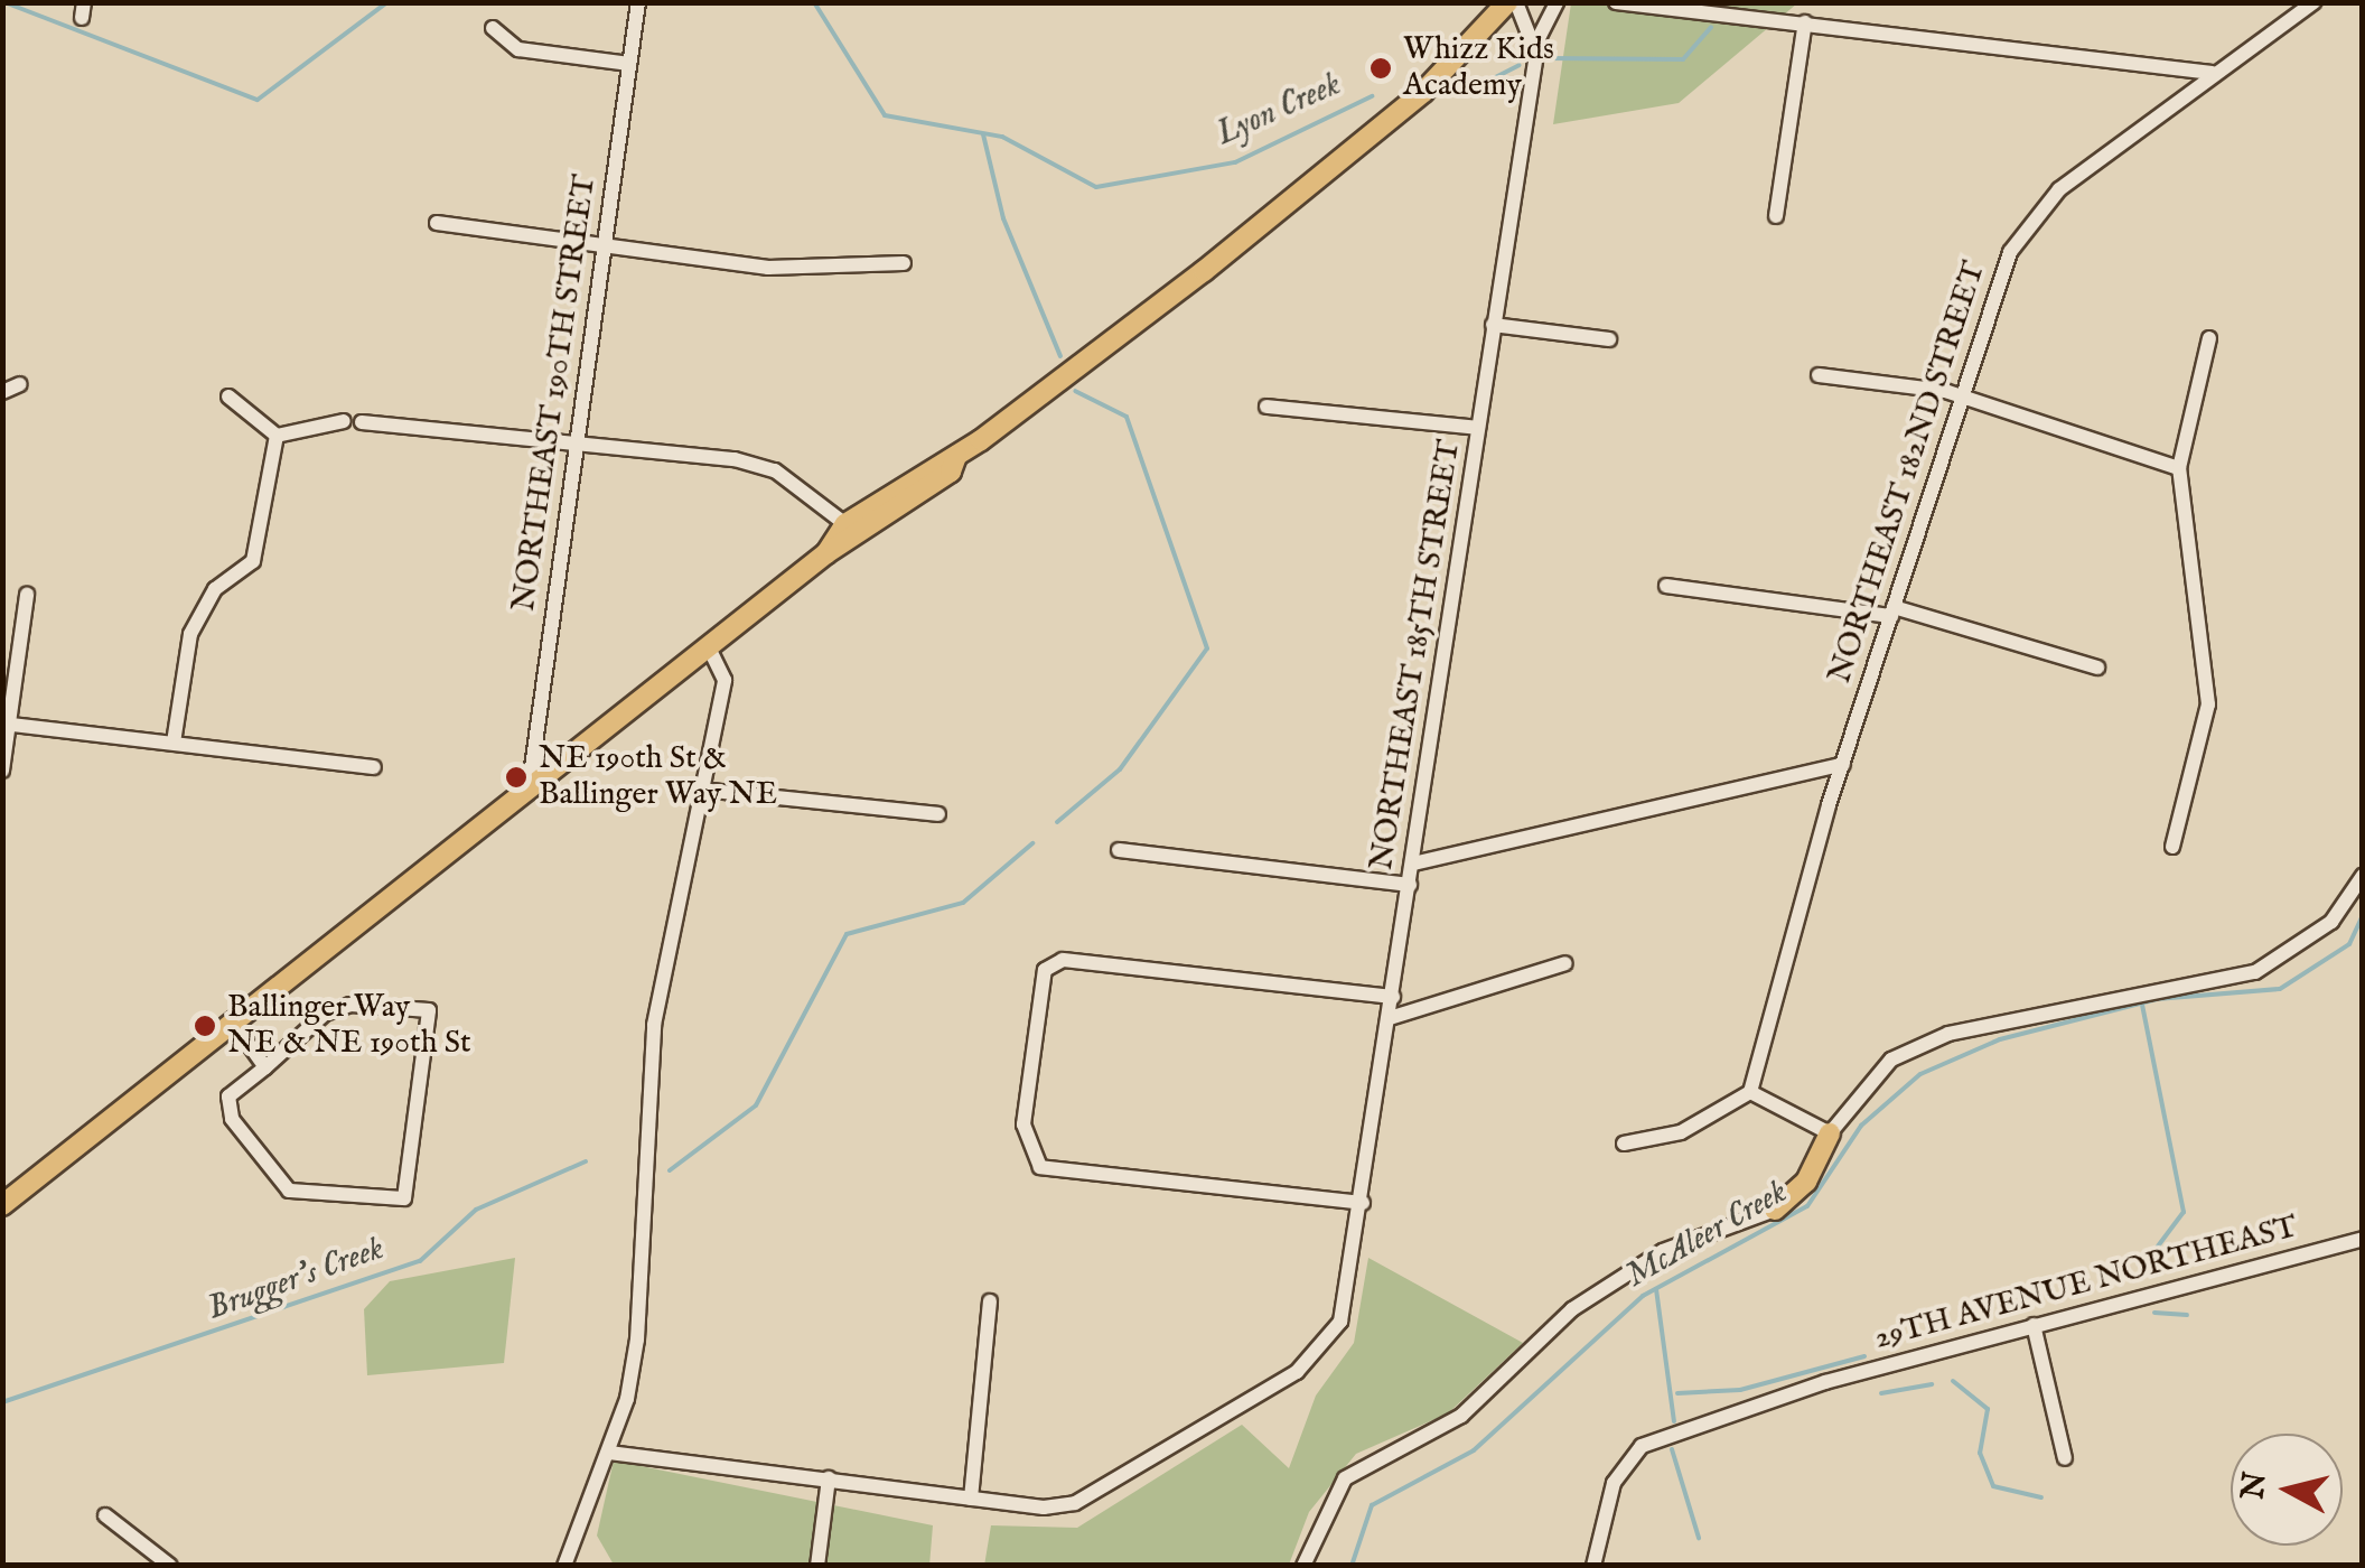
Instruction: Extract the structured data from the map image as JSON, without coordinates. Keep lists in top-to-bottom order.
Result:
{
  "streets": {
    "street": [
      "NORTHEAST 190TH STREET",
      "NORTHEAST 182ND STREET",
      "NORTHEAST 185TH STREET",
      "29TH AVENUE NORTHEAST"
    ]
  },
  "water": ["Lyon Creek", "McAleer Creek", "Brugger's Creek"],
  "places": ["Whizz Kids Academy", "NE 190th St & Ballinger Way NE", "Ballinger Way NE & NE 190th St"],
  "north": "left"
}
